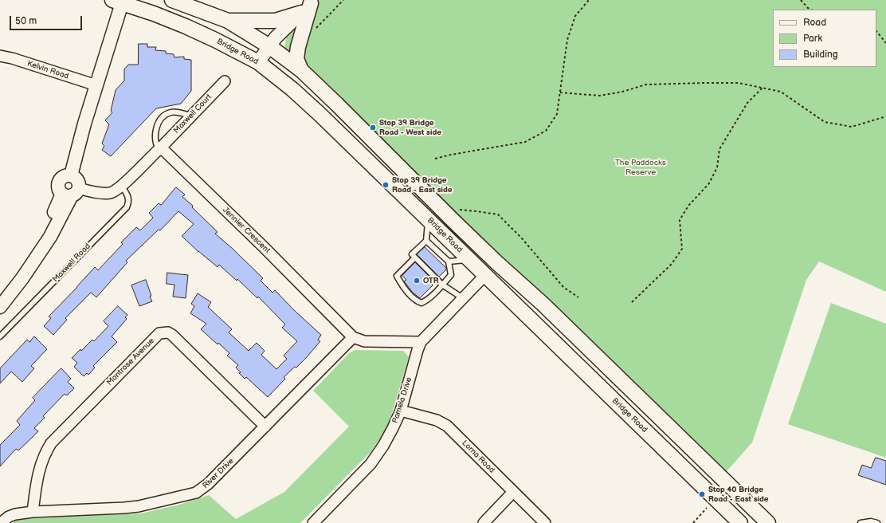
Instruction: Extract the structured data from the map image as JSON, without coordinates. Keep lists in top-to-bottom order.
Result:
{
  "streets": {
    "main road": ["Bridge Road"],
    "street": [
      "Kelvin Road",
      "Maxwell Court",
      "Jennier Crescent",
      "Montrose Avenue",
      "Pamela Drive",
      "Lorna Road",
      "River Drive"
    ],
    "lane": ["Maxwell Road"]
  },
  "crossings": [
    ["Bridge Road", "Pamela Drive"],
    ["Maxwell Court", "Jennier Crescent"],
    ["Jennier Crescent", "Pamela Drive"],
    ["Jennier Crescent", "River Drive"],
    ["Montrose Avenue", "River Drive"],
    ["Pamela Drive", "Lorna Road"]
  ],
  "parks": ["The Paddocks Reserve"],
  "places": [
    "Stop 39 Bridge Road - West side",
    "Stop 39 Bridge Road - East side",
    "OTR",
    "Stop 40 Bridge Road - East side"
  ],
  "legend": ["Road", "Park", "Building"],
  "scale_bar": "50 m"
}
